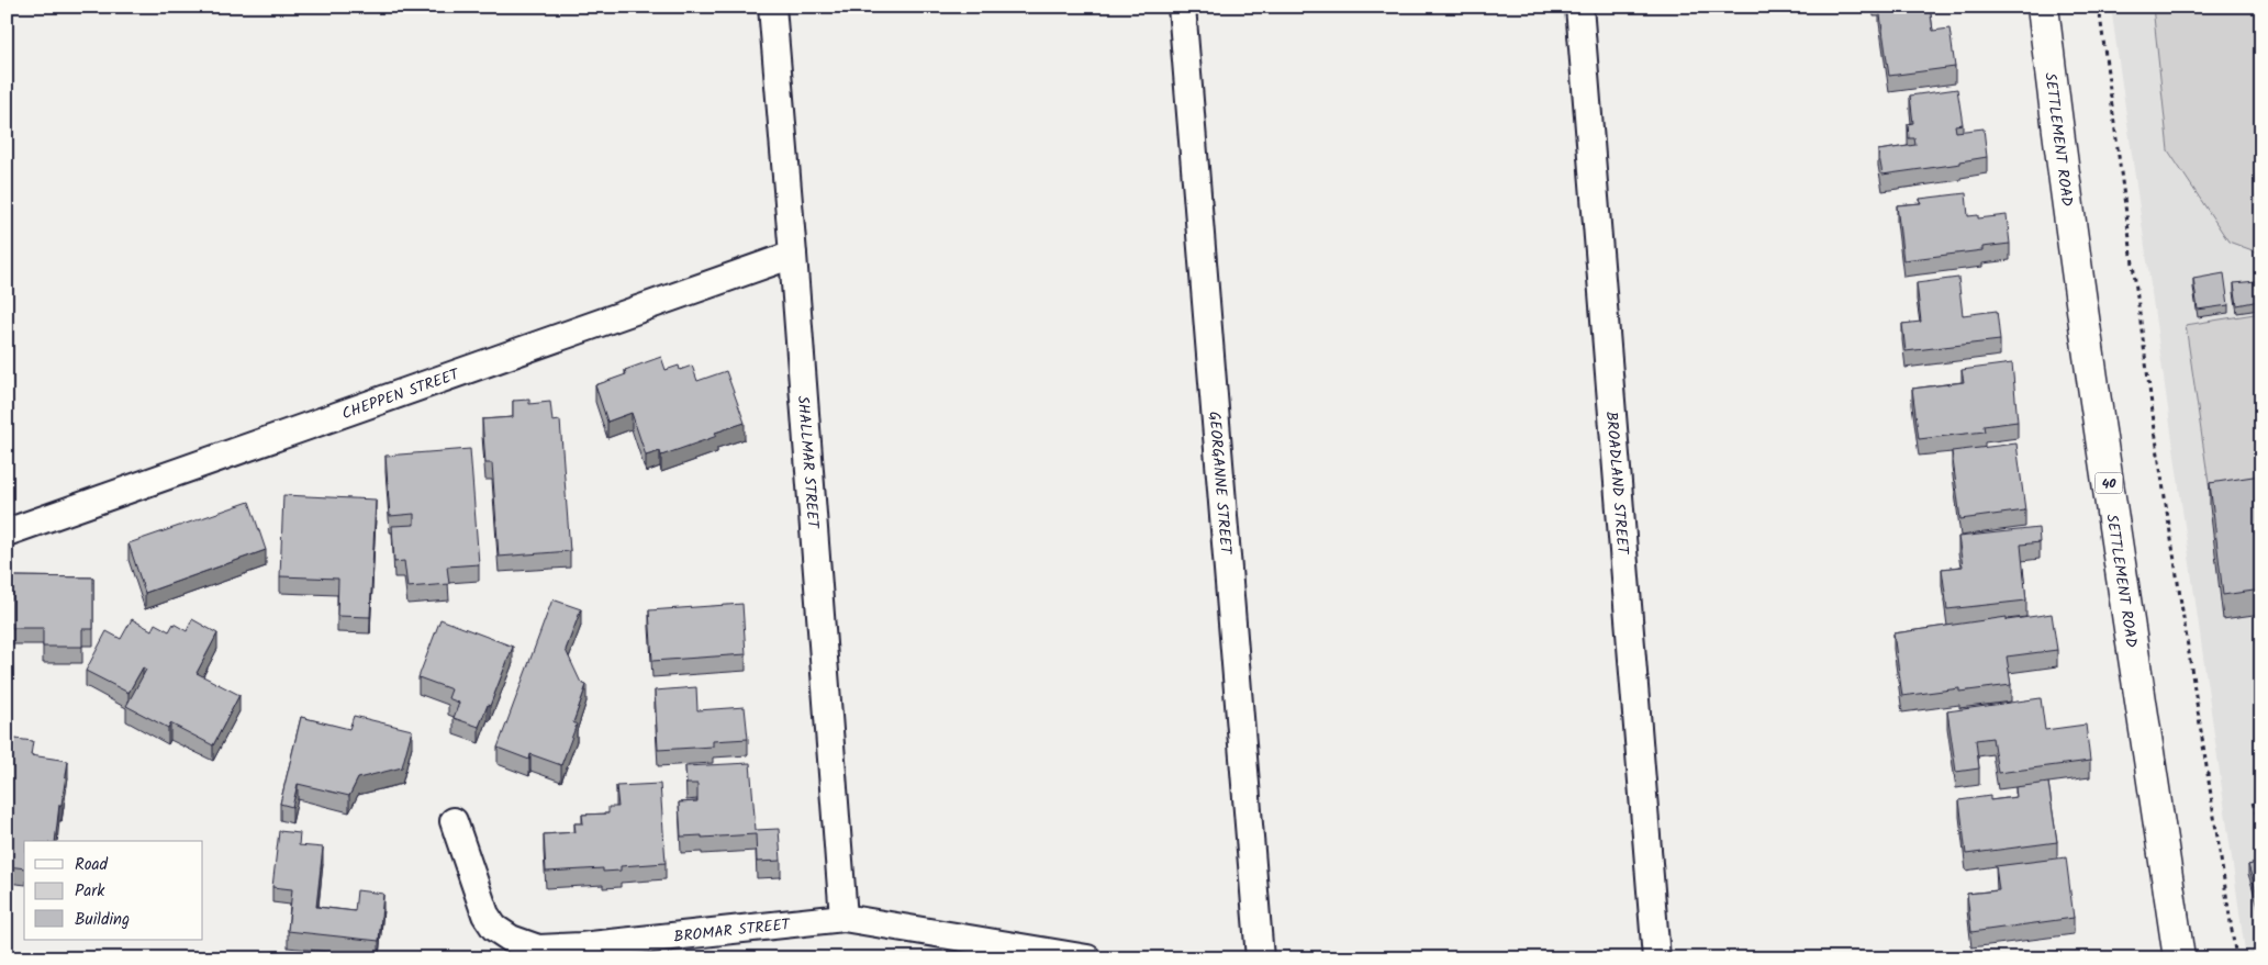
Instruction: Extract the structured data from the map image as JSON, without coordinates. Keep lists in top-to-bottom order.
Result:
{
  "streets": {
    "main road": ["SETTLEMENT ROAD", "40"],
    "street": [
      "CHEPPEN STREET",
      "SHALLMAR STREET",
      "GEORGANNE STREET",
      "BROADLAND STREET",
      "BROMAR STREET"
    ]
  },
  "crossings": [
    ["CHEPPEN STREET", "SHALLMAR STREET"],
    ["SHALLMAR STREET", "BROMAR STREET"]
  ],
  "legend": ["Road", "Park", "Building"]
}
